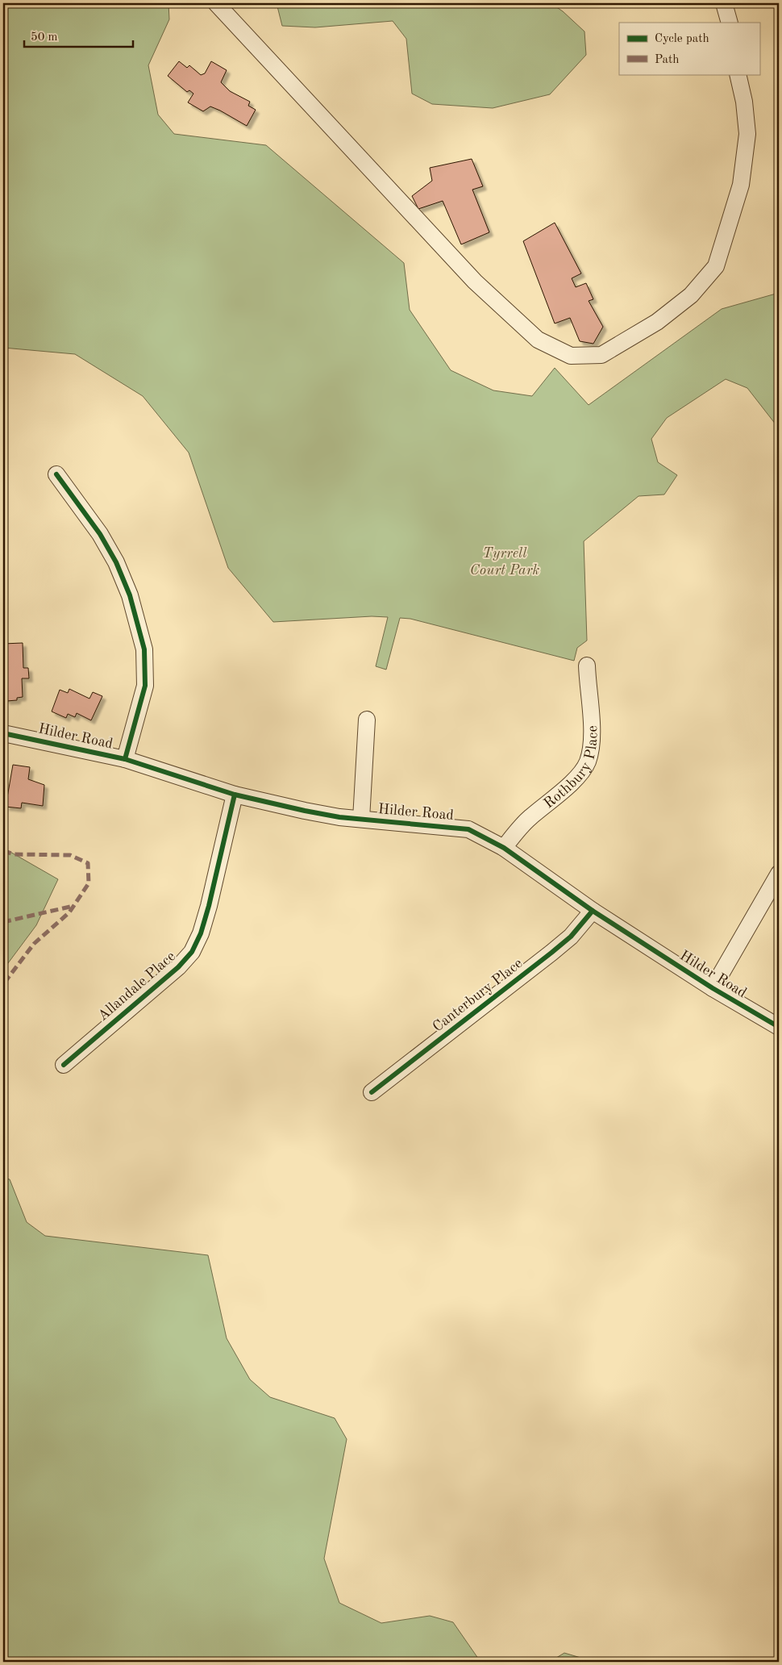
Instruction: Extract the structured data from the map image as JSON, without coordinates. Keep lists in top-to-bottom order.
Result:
{
  "streets": {
    "street": [
      "Hilder Road",
      "Rothbury Place",
      "Allandale Place",
      "Canterbury Place"
    ]
  },
  "crossings": [
    ["Hilder Road", "Rothbury Place"],
    ["Hilder Road", "Allandale Place"],
    ["Hilder Road", "Canterbury Place"]
  ],
  "parks": ["Tyrrell Court Park"],
  "legend": ["Cycle path", "Path"],
  "scale_bar": "50 m"
}
